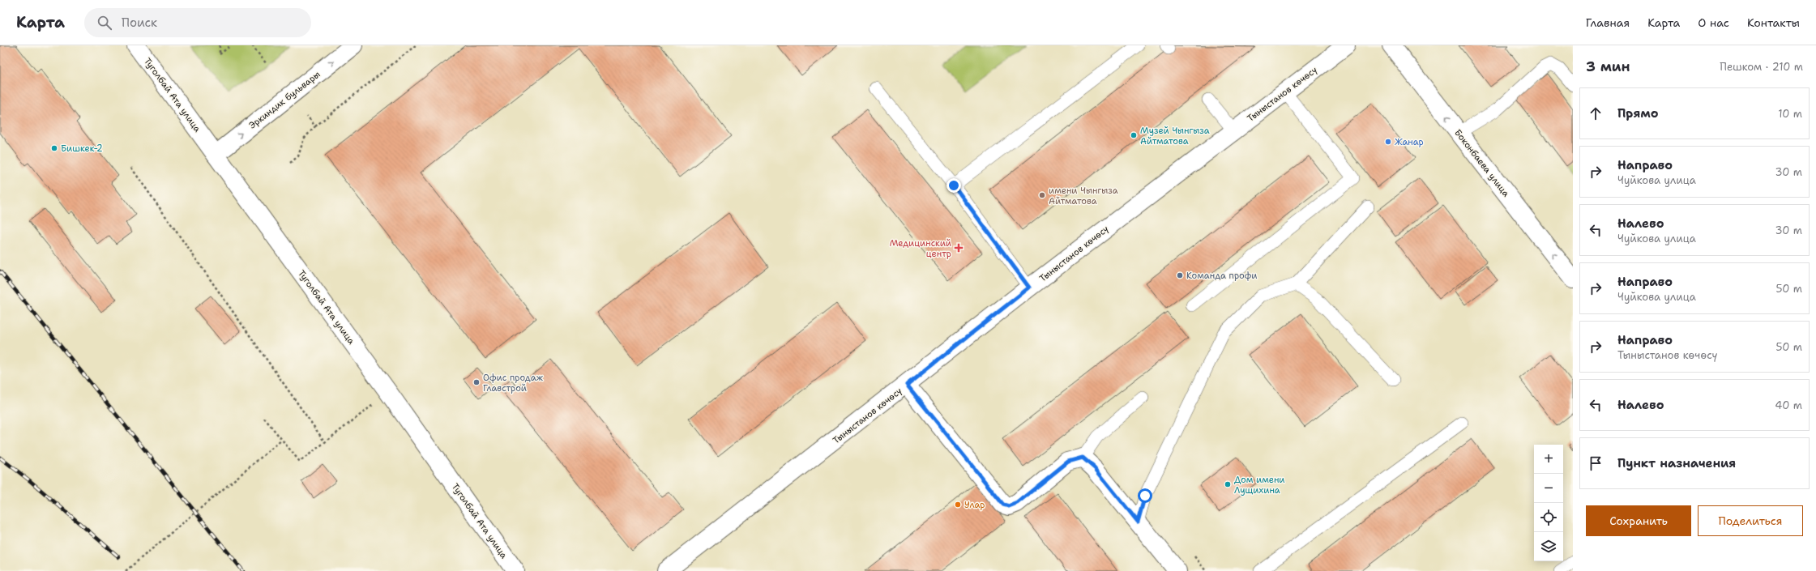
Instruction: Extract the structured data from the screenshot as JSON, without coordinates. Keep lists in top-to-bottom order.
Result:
{
  "streets": {
    "street": [
      "Тыныстанов көчөсү",
      "Туголбай Ата улица",
      "Эркиндик бульвары",
      "Боконбаева улица"
    ]
  },
  "crossings": [
    ["Туголбай Ата улица", "Эркиндик бульвары"]
  ],
  "one_way": ["Эркиндик бульвары", "Боконбаева улица"],
  "places": {
    "other": [
      "Музей Чынгыза Айтматова",
      "Жанар",
      "Бишкек-2",
      "имени Чынгыза Айтматова",
      "Команда профи",
      "Офис продаж Главстрой",
      "Дом имени Лущихина",
      "Улар"
    ],
    "health": ["Медицинский центр"]
  },
  "page": {
    "header": "Карта",
    "search": "Поиск",
    "nav": [
      "Главная",
      "Карта",
      "О нас",
      "Контакты"
    ],
    "heading": ["3 мин", "Пешком · 210 m"],
    "list": [
      ["Прямо", "10 m"],
      ["Направо", "Чуйкова улица", "30 m"],
      ["Налево", "Чуйкова улица", "30 m"],
      ["Направо", "Чуйкова улица", "50 m"],
      ["Направо", "Тыныстанов көчөсү", "50 m"],
      ["Налево", "40 m"],
      "Пункт назначения"
    ],
    "map_buttons": ["+", "−"],
    "buttons": ["Сохранить", "Поделиться"]
  }
}
